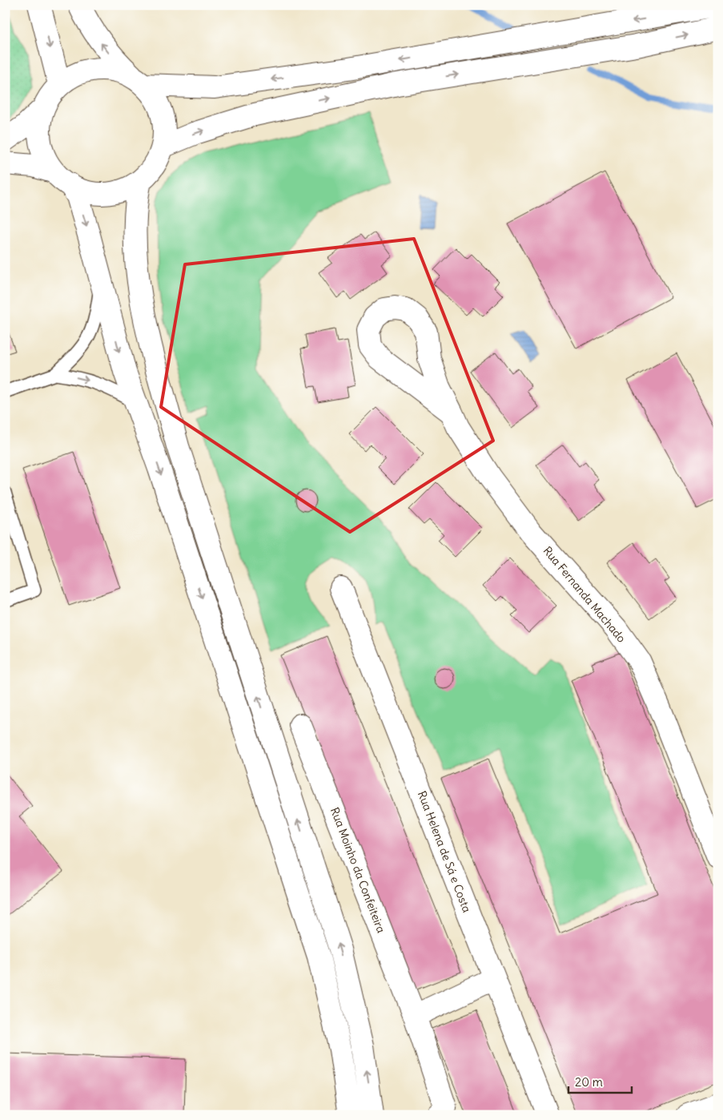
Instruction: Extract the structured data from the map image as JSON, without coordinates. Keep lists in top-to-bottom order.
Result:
{
  "streets": {
    "street": ["Rua Fernanda Machado", "Rua Helena de Sá e Costa", "Rua Moinho da Confeiteira"]
  },
  "scale_bar": "20 m"
}
